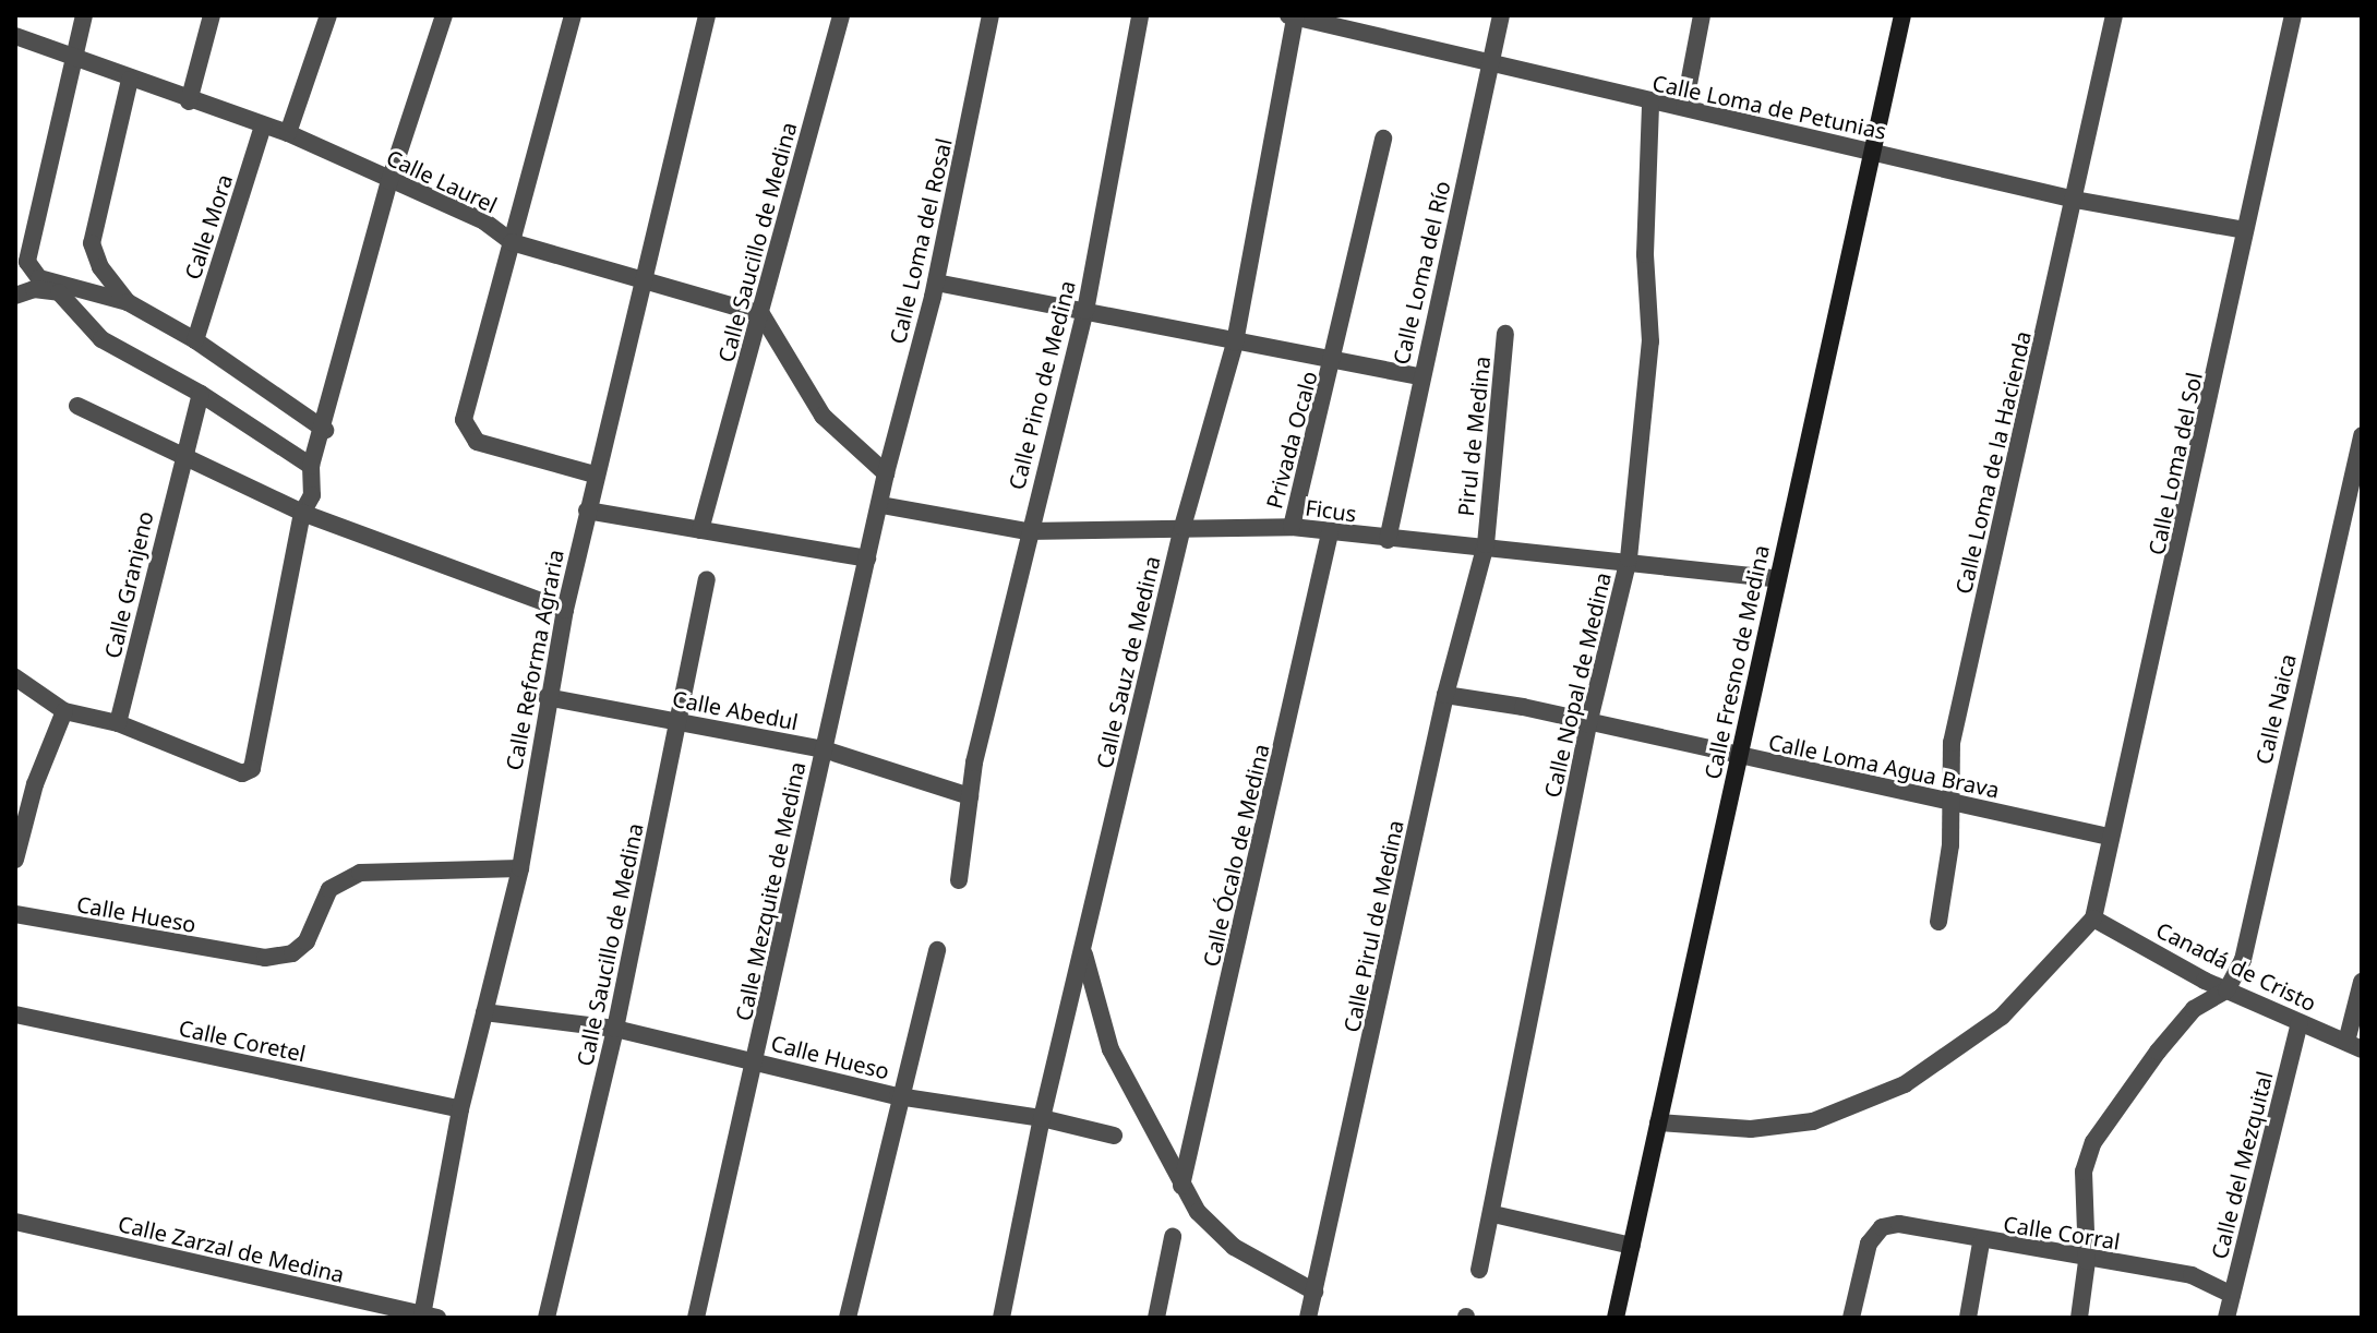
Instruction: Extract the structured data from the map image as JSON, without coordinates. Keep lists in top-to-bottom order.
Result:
{
  "streets": {
    "street": [
      "Calle Loma de Petunias",
      "Calle Laurel",
      "Calle Mora",
      "Calle Loma del Rosal",
      "Calle Saucillo de Medina",
      "Calle Loma del Río",
      "Calle Pino de Medina",
      "Pirul de Medina",
      "Privada Ocalo",
      "Calle Loma de la Hacienda",
      "Calle Loma del Sol",
      "Ficus",
      "Calle Granjeno",
      "Calle Reforma Agraria",
      "Calle Sauz de Medina",
      "Calle Fresno de Medina",
      "Calle Nopal de Medina",
      "Calle Naica",
      "Calle Abedul",
      "Calle Loma Agua Brava",
      "Calle Ócalo de Medina",
      "Calle Mezquite de Medina",
      "Calle Hueso",
      "Calle Pirul de Medina",
      "Canadá de Cristo",
      "Calle Coretel",
      "Calle del Mezquital",
      "Calle Corral",
      "Calle Zarzal de Medina"
    ]
  },
  "crossings": [
    ["Calle Loma de Petunias", "Calle Loma del Río"],
    ["Calle Loma de Petunias", "Calle Loma de la Hacienda"],
    ["Calle Loma de Petunias", "Calle Loma del Sol"],
    ["Calle Loma de Petunias", "Calle Sauz de Medina"],
    ["Calle Loma de Petunias", "Calle Fresno de Medina"],
    ["Calle Loma de Petunias", "Calle Nopal de Medina"],
    ["Calle Laurel", "Calle Mora"],
    ["Calle Laurel", "Calle Saucillo de Medina"],
    ["Calle Laurel", "Calle Reforma Agraria"],
    ["Calle Loma del Rosal", "Calle Mezquite de Medina"],
    ["Calle Saucillo de Medina", "Calle Abedul"],
    ["Calle Saucillo de Medina", "Calle Hueso"],
    ["Calle Loma del Río", "Ficus"],
    ["Calle Pino de Medina", "Ficus"],
    ["Calle Pino de Medina", "Calle Abedul"],
    ["Pirul de Medina", "Ficus"],
    ["Pirul de Medina", "Calle Pirul de Medina"],
    ["Privada Ocalo", "Ficus"],
    ["Calle Loma de la Hacienda", "Calle Loma Agua Brava"],
    ["Calle Loma del Sol", "Calle Loma Agua Brava"],
    ["Calle Loma del Sol", "Canadá de Cristo"],
    ["Ficus", "Calle Sauz de Medina"],
    ["Ficus", "Calle Fresno de Medina"],
    ["Ficus", "Calle Nopal de Medina"],
    ["Ficus", "Calle Ócalo de Medina"],
    ["Ficus", "Calle Mezquite de Medina"],
    ["Ficus", "Calle Pirul de Medina"],
    ["Calle Reforma Agraria", "Calle Abedul"],
    ["Calle Reforma Agraria", "Calle Hueso"],
    ["Calle Reforma Agraria", "Calle Coretel"],
    ["Calle Reforma Agraria", "Calle Zarzal de Medina"],
    ["Calle Sauz de Medina", "Calle Hueso"],
    ["Calle Fresno de Medina", "Calle Loma Agua Brava"],
    ["Calle Nopal de Medina", "Calle Loma Agua Brava"],
    ["Calle Naica", "Canadá de Cristo"],
    ["Calle Abedul", "Calle Mezquite de Medina"],
    ["Calle Loma Agua Brava", "Calle Pirul de Medina"],
    ["Calle Mezquite de Medina", "Calle Hueso"],
    ["Canadá de Cristo", "Calle del Mezquital"],
    ["Calle del Mezquital", "Calle Corral"]
  ]
}
